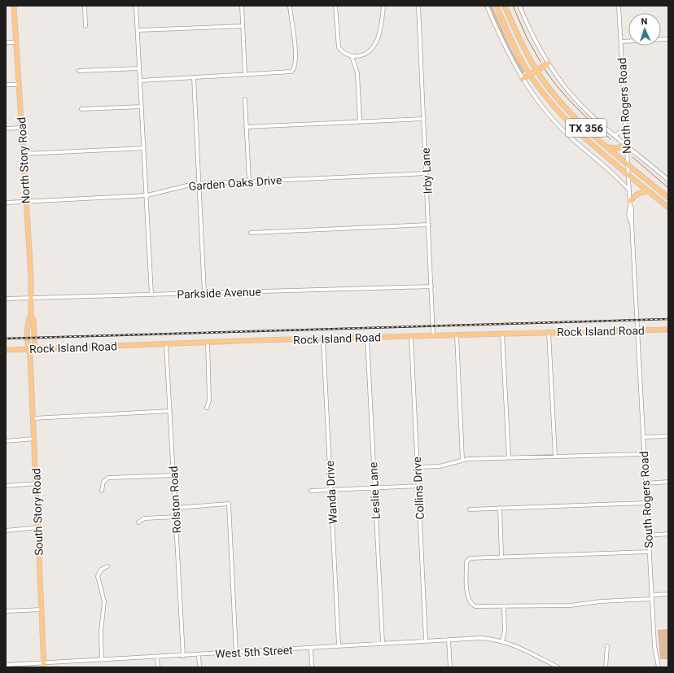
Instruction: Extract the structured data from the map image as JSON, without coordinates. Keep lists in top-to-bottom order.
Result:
{
  "streets": {
    "main road": [
      "TX 356",
      "North Story Road",
      "Rock Island Road",
      "South Story Road"
    ],
    "street": [
      "North Rogers Road",
      "Irby Lane",
      "Garden Oaks Drive",
      "Parkside Avenue",
      "Collins Drive",
      "Leslie Lane",
      "Wanda Drive",
      "Rolston Road",
      "South Rogers Road",
      "West 5th Street"
    ]
  },
  "crossings": [
    ["North Rogers Road", "TX 356"],
    ["North Rogers Road", "Rock Island Road"],
    ["North Rogers Road", "South Rogers Road"],
    ["North Story Road", "Garden Oaks Drive"],
    ["North Story Road", "Parkside Avenue"],
    ["North Story Road", "Rock Island Road"],
    ["North Story Road", "South Story Road"],
    ["Irby Lane", "Garden Oaks Drive"],
    ["Irby Lane", "Parkside Avenue"],
    ["Irby Lane", "Rock Island Road"],
    ["Rock Island Road", "Collins Drive"],
    ["Rock Island Road", "Leslie Lane"],
    ["Rock Island Road", "Wanda Drive"],
    ["Rock Island Road", "Rolston Road"],
    ["Rock Island Road", "South Rogers Road"],
    ["Rock Island Road", "South Story Road"],
    ["Collins Drive", "West 5th Street"],
    ["Leslie Lane", "West 5th Street"],
    ["Wanda Drive", "West 5th Street"],
    ["Rolston Road", "West 5th Street"],
    ["South Story Road", "West 5th Street"]
  ],
  "north": "top"
}
